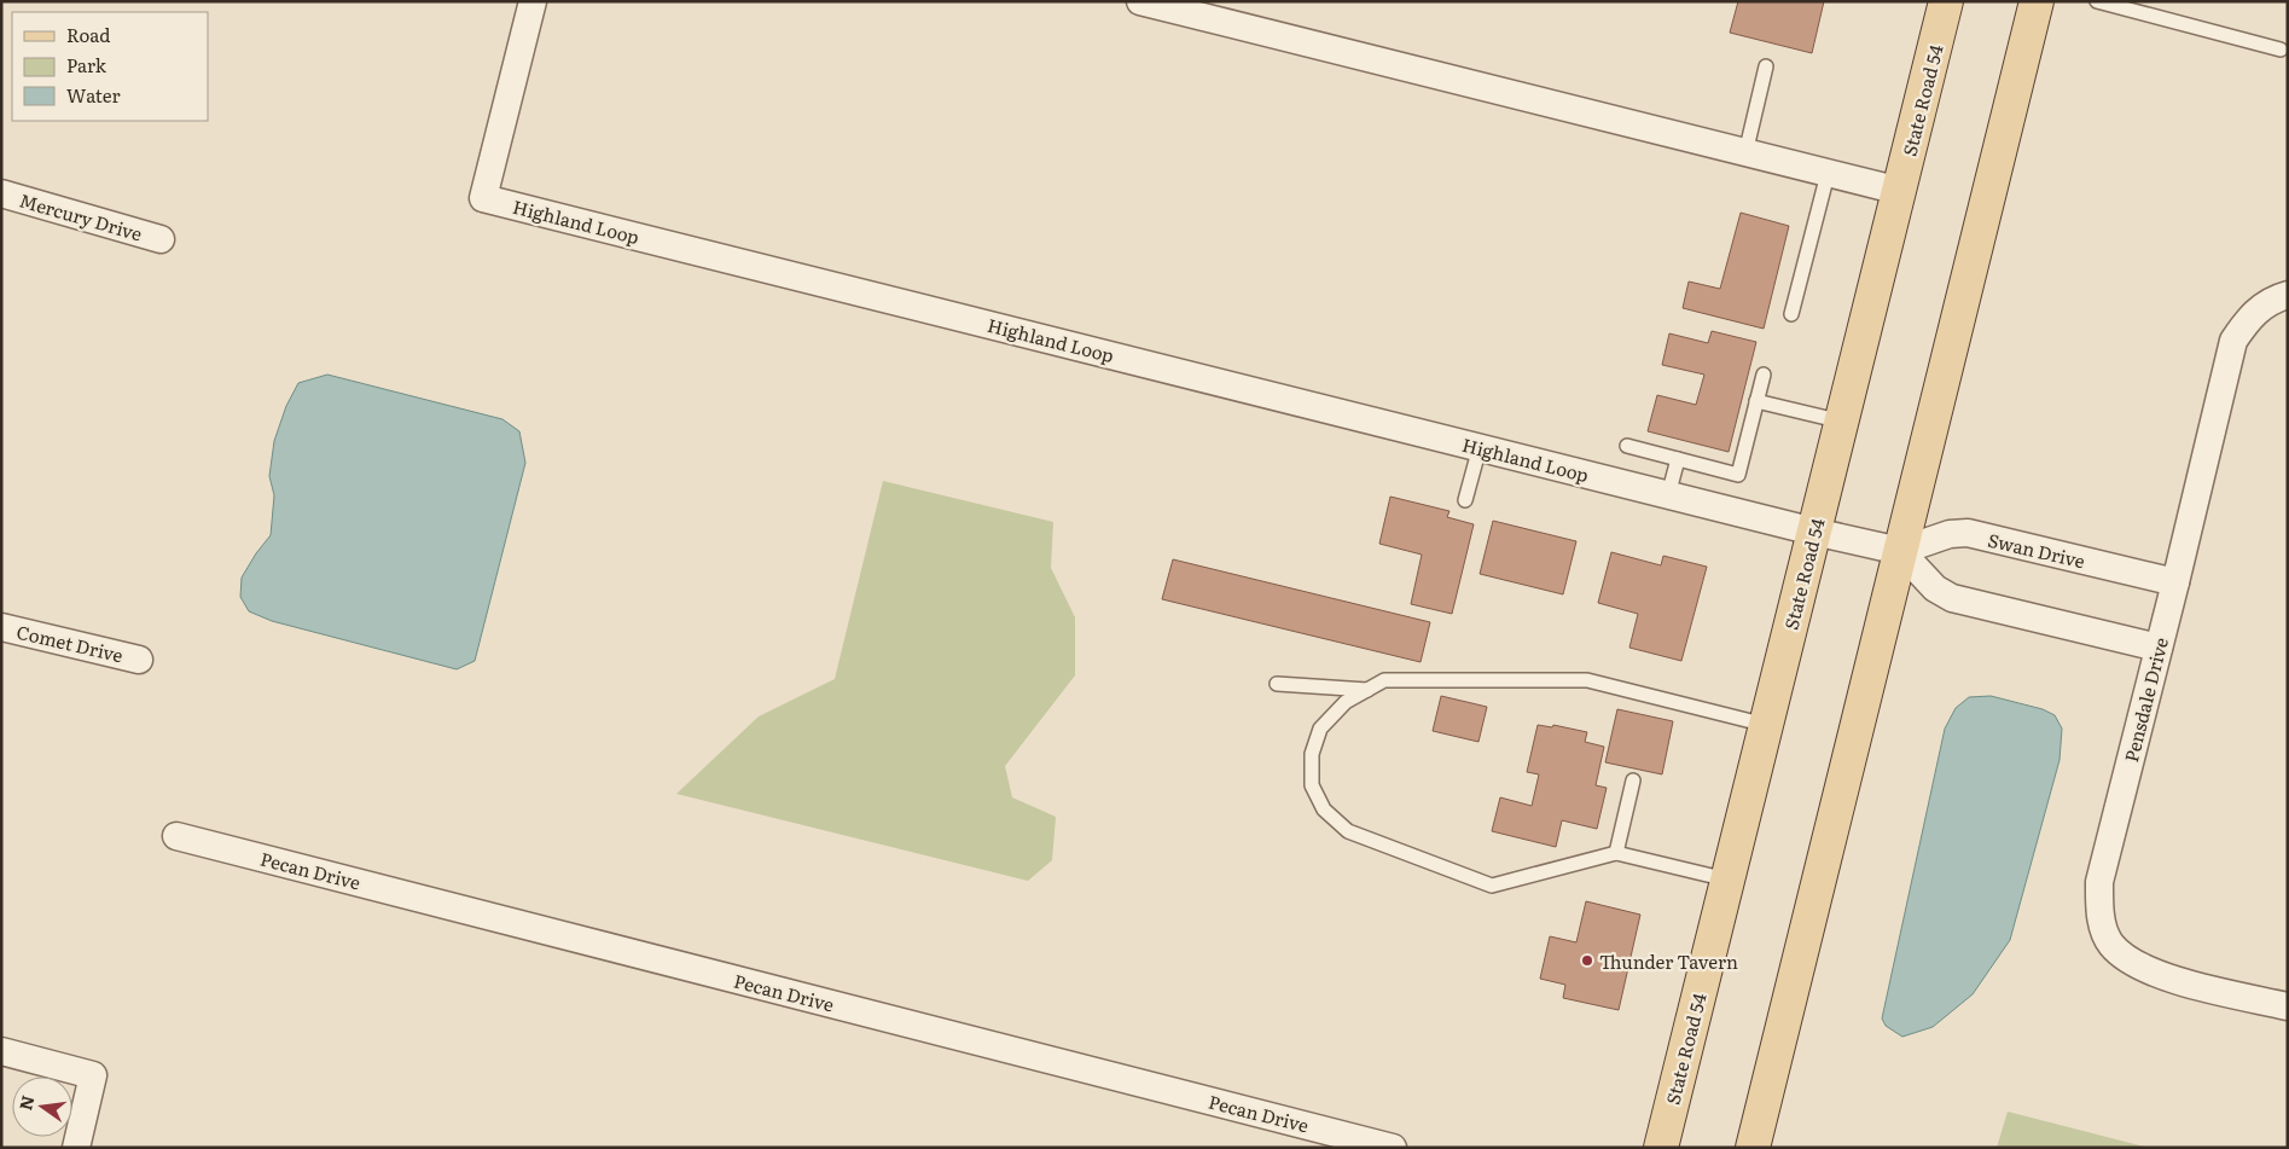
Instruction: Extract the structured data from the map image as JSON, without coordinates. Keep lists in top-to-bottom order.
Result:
{
  "streets": {
    "main road": ["State Road 54"],
    "street": [
      "Mercury Drive",
      "Highland Loop",
      "Swan Drive",
      "Comet Drive",
      "Pensdale Drive",
      "Pecan Drive"
    ]
  },
  "crossings": [
    ["State Road 54", "Highland Loop"],
    ["Swan Drive", "Pensdale Drive"]
  ],
  "places": ["Thunder Tavern"],
  "legend": ["Road", "Park", "Water"],
  "north": "left"
}
